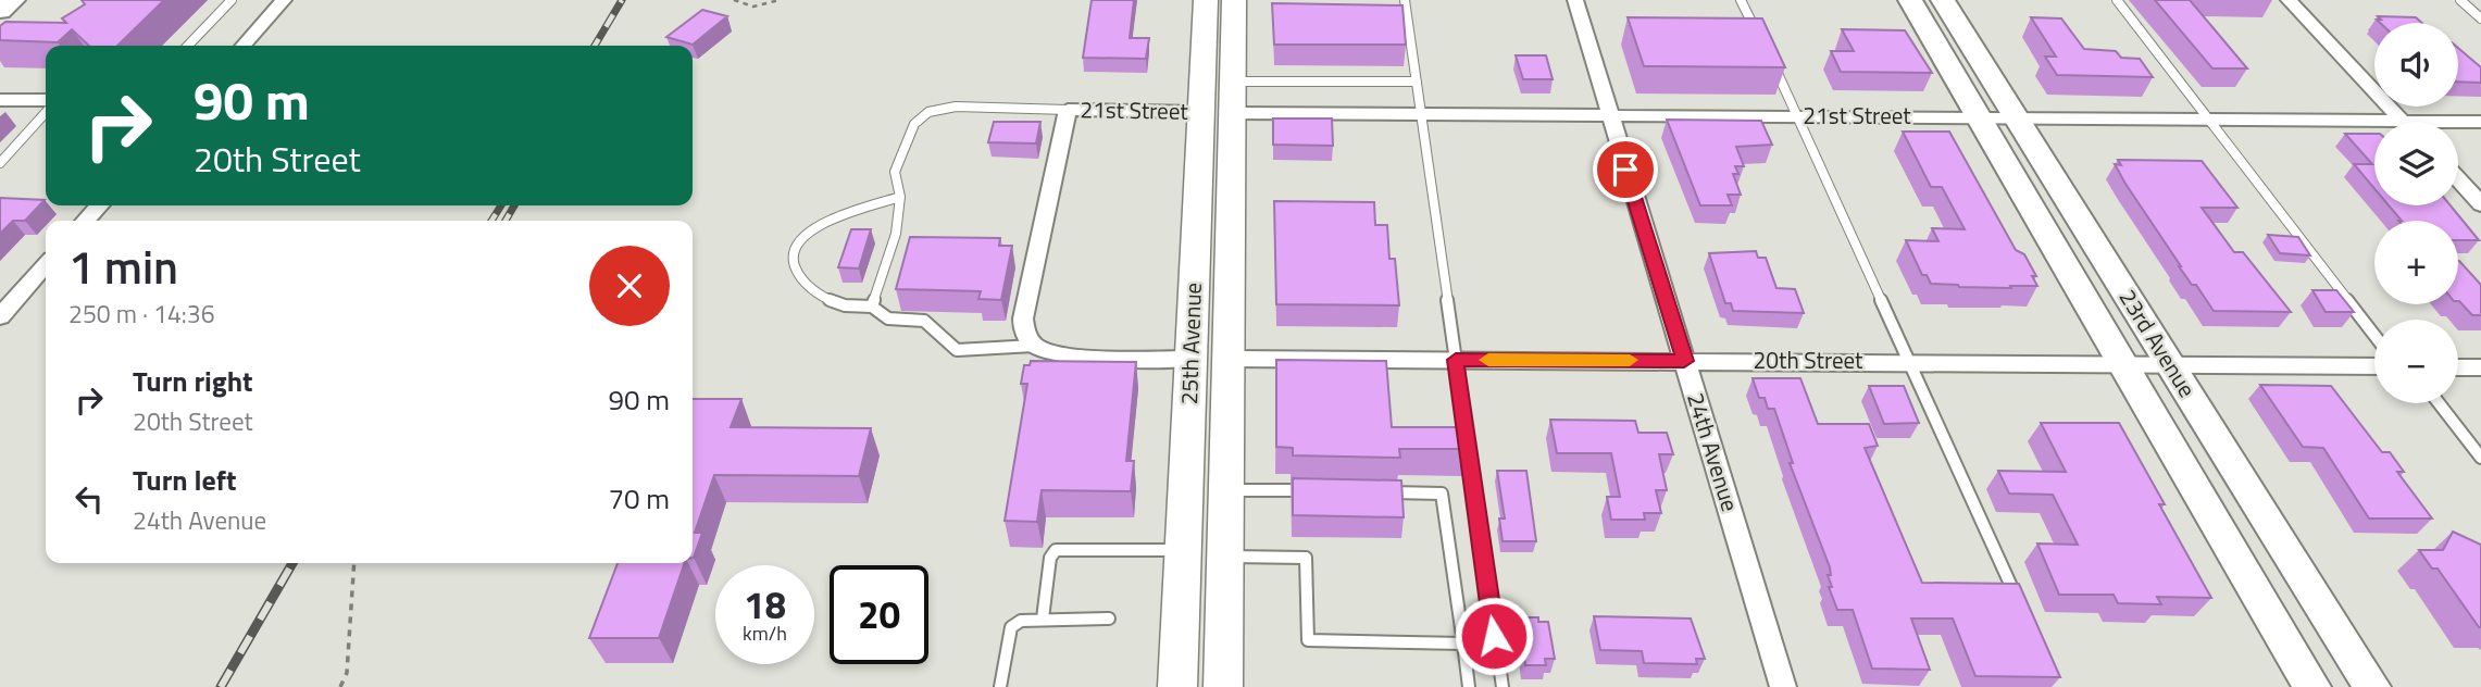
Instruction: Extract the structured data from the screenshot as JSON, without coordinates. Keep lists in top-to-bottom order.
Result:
{
  "streets": {
    "main road": ["25th Avenue"],
    "street": [
      "21st Street",
      "23rd Avenue",
      "20th Street",
      "24th Avenue"
    ]
  },
  "crossings": [
    ["21st Street", "25th Avenue"],
    ["21st Street", "23rd Avenue"],
    ["21st Street", "24th Avenue"],
    ["25th Avenue", "20th Street"],
    ["23rd Avenue", "20th Street"],
    ["20th Street", "24th Avenue"]
  ],
  "page": {
    "map_buttons": ["+", "−"],
    "turn": ["90 m", "20th Street"],
    "heading": ["1 min", "250 m · 14:36"],
    "list": [
      {
        "name": "Turn right",
        "note": "20th Street",
        "value": "90 m"
      },
      {
        "name": "Turn left",
        "note": "24th Avenue",
        "value": "70 m"
      }
    ],
    "speed": "18 km/h",
    "limit": "20"
  }
}
